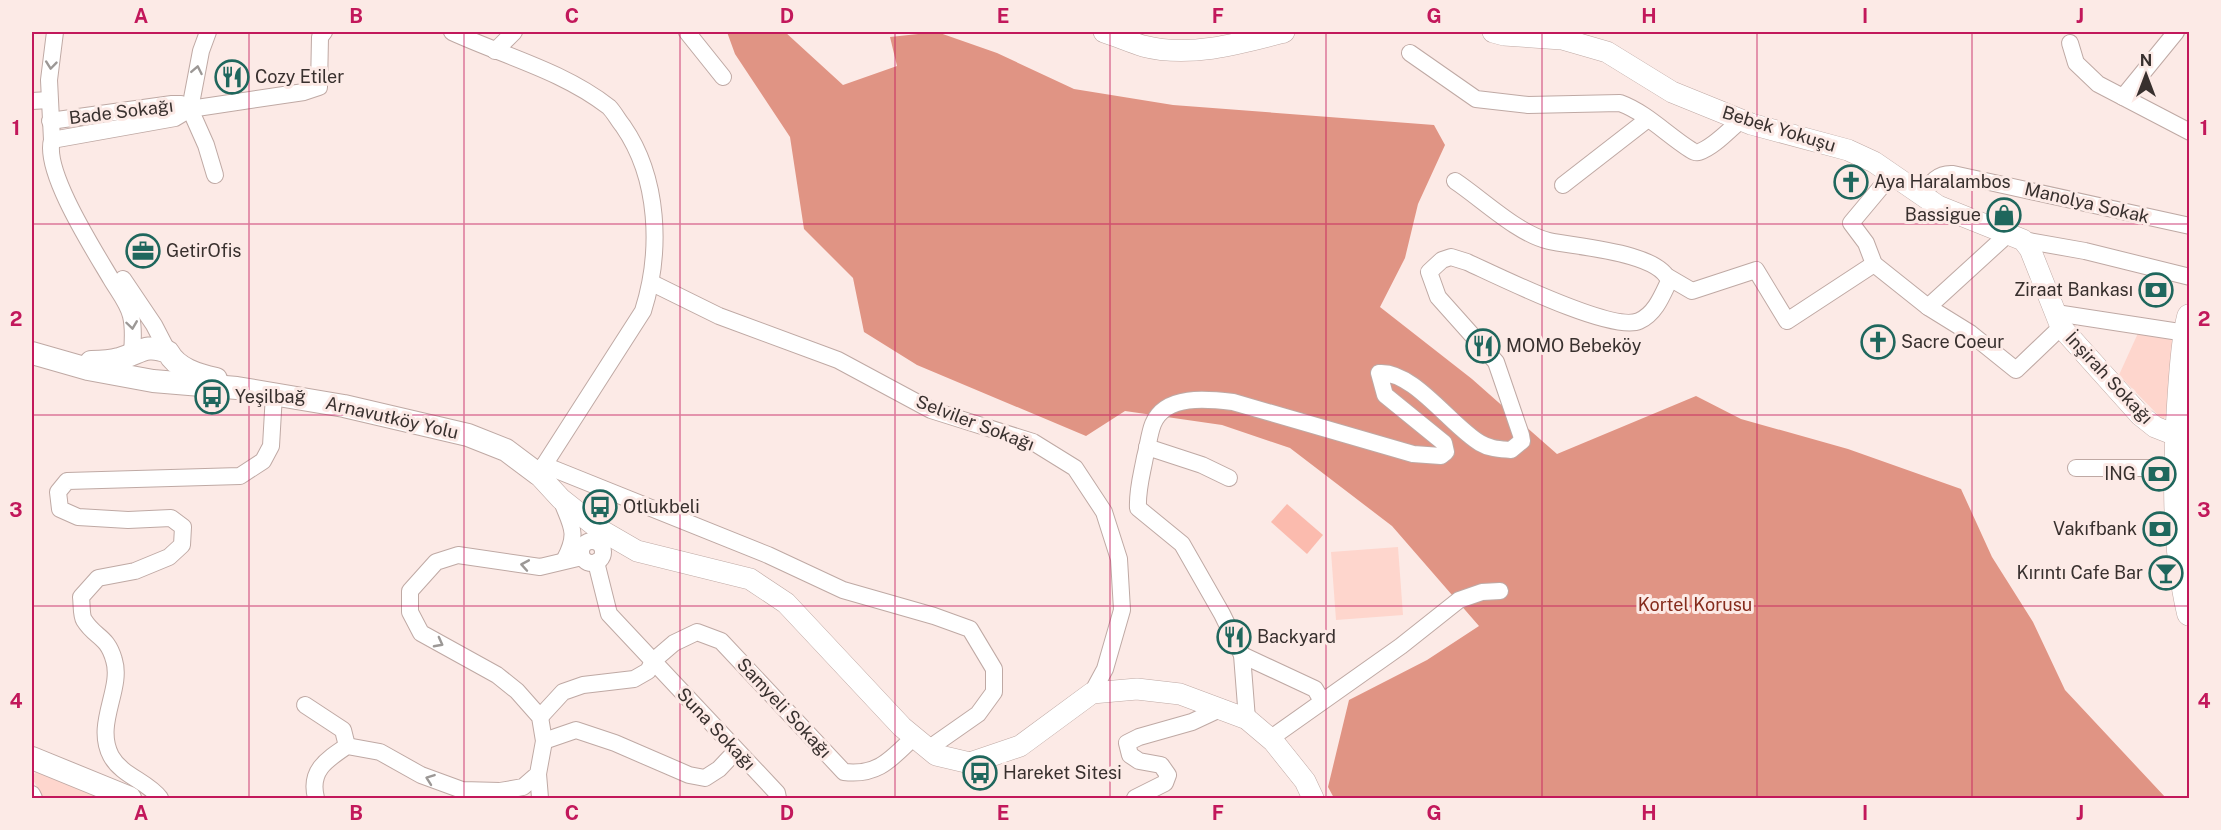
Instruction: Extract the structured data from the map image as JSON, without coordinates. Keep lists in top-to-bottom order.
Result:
{
  "streets": {
    "main road": ["Arnavutköy Yolu"],
    "street": [
      "Bade Sokağı",
      "Bebek Yokuşu",
      "Manolya Sokak",
      "İnşirah Sokağı",
      "Selviler Sokağı",
      "Samyeli Sokağı",
      "Suna Sokağı"
    ]
  },
  "crossings": [
    ["Bebek Yokuşu", "Manolya Sokak"],
    ["Bebek Yokuşu", "İnşirah Sokağı"],
    ["Samyeli Sokağı", "Suna Sokağı"]
  ],
  "parks": ["Kortel Korusu"],
  "places": {
    "restaurant": ["Cozy Etiler", "MOMO Bebeköy", "Backyard"],
    "church": ["Aya Haralambos", "Sacre Coeur"],
    "shop": ["Bassigue"],
    "office": ["GetirOfis"],
    "bank": ["Ziraat Bankası", "ING", "Vakıfbank"],
    "bus stop": ["Yeşilbağ", "Otlukbeli", "Hareket Sitesi"],
    "bar": ["Kırıntı Cafe Bar"]
  },
  "north": "top",
  "grid": {
    "columns": [
      "A",
      "B",
      "C",
      "D",
      "E",
      "F",
      "G",
      "H",
      "I",
      "J"
    ],
    "rows": [
      "1",
      "2",
      "3",
      "4"
    ]
  }
}
